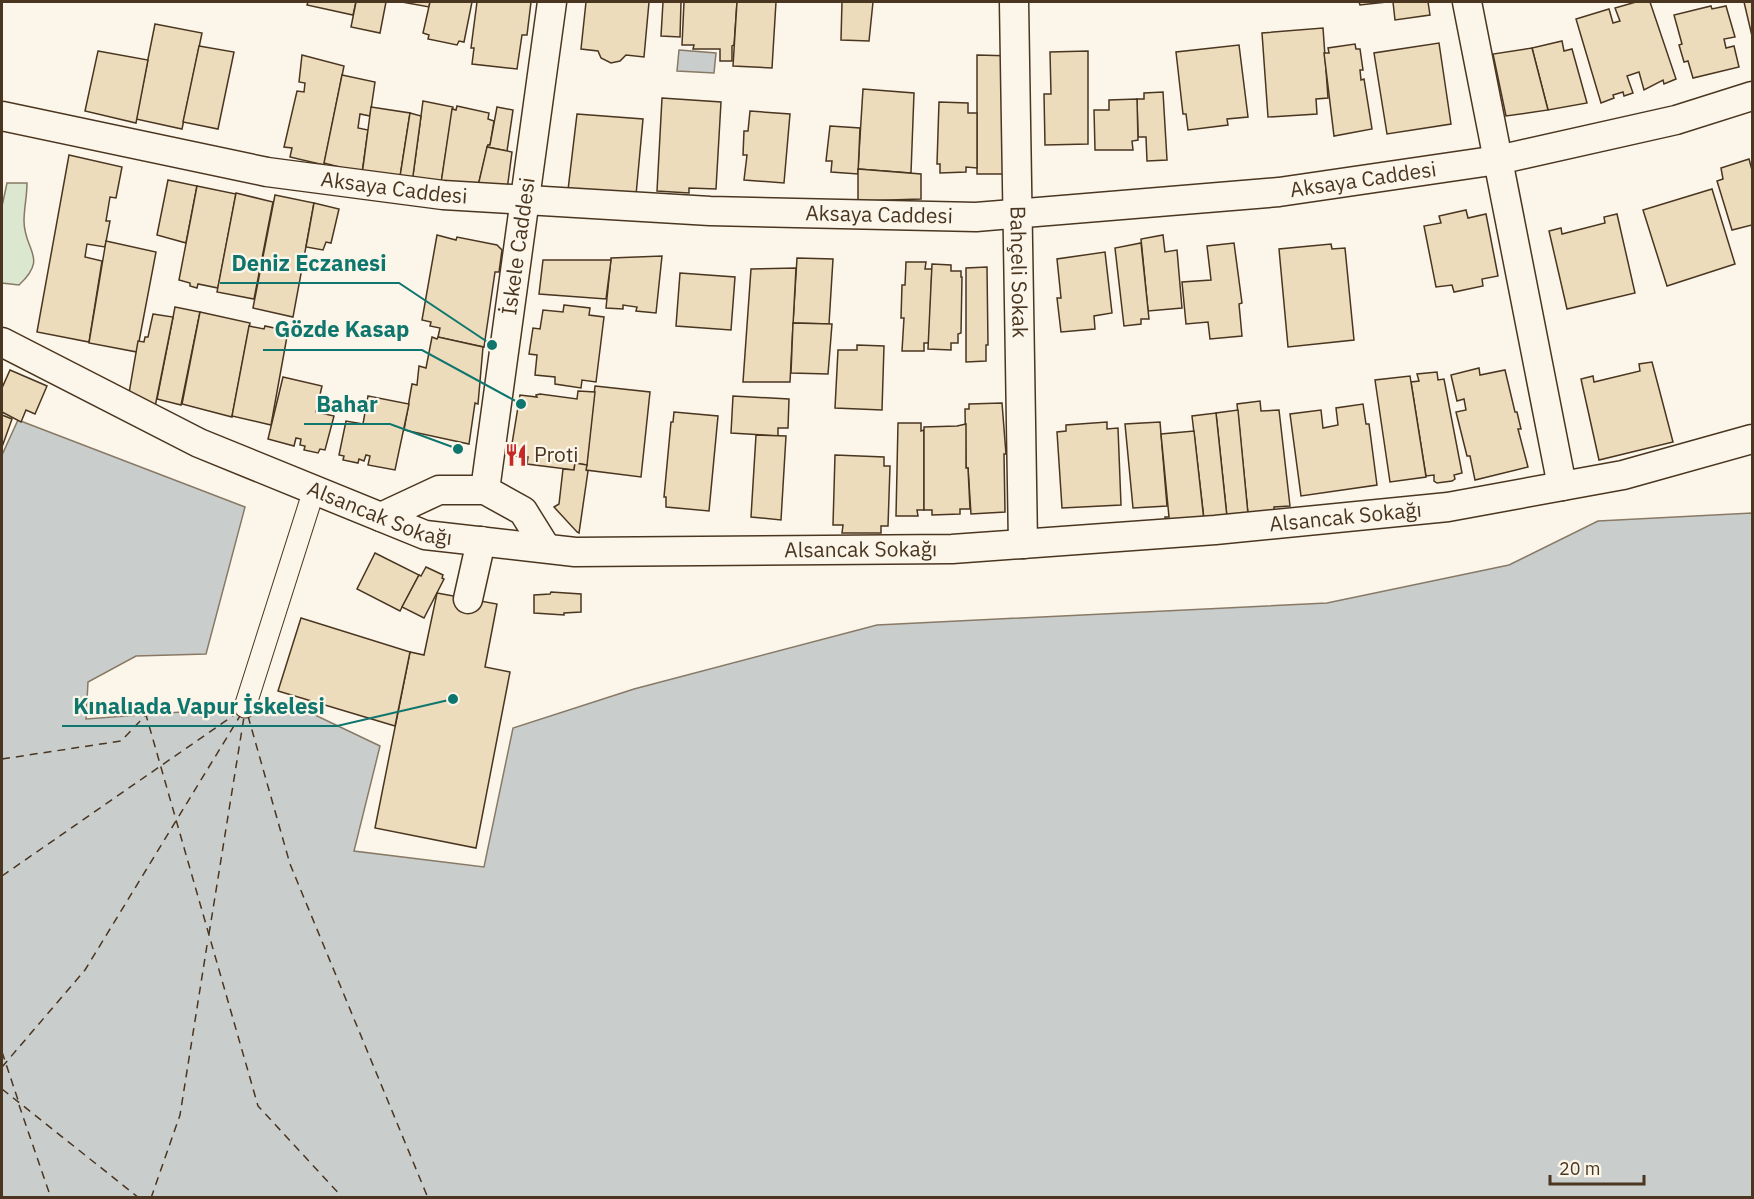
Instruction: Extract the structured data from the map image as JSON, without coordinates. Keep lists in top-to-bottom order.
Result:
{
  "streets": {
    "street": [
      "Aksaya Caddesi",
      "İskele Caddesi",
      "Bahçeli Sokak",
      "Alsancak Sokağı"
    ]
  },
  "crossings": [
    ["Aksaya Caddesi", "İskele Caddesi"],
    ["Aksaya Caddesi", "Bahçeli Sokak"],
    ["Bahçeli Sokak", "Alsancak Sokağı"]
  ],
  "places": {
    "other": [
      "Deniz Eczanesi",
      "Gözde Kasap",
      "Bahar",
      "Kınalıada Vapur İskelesi"
    ],
    "restaurant": ["Proti"]
  },
  "scale_bar": "20 m"
}
